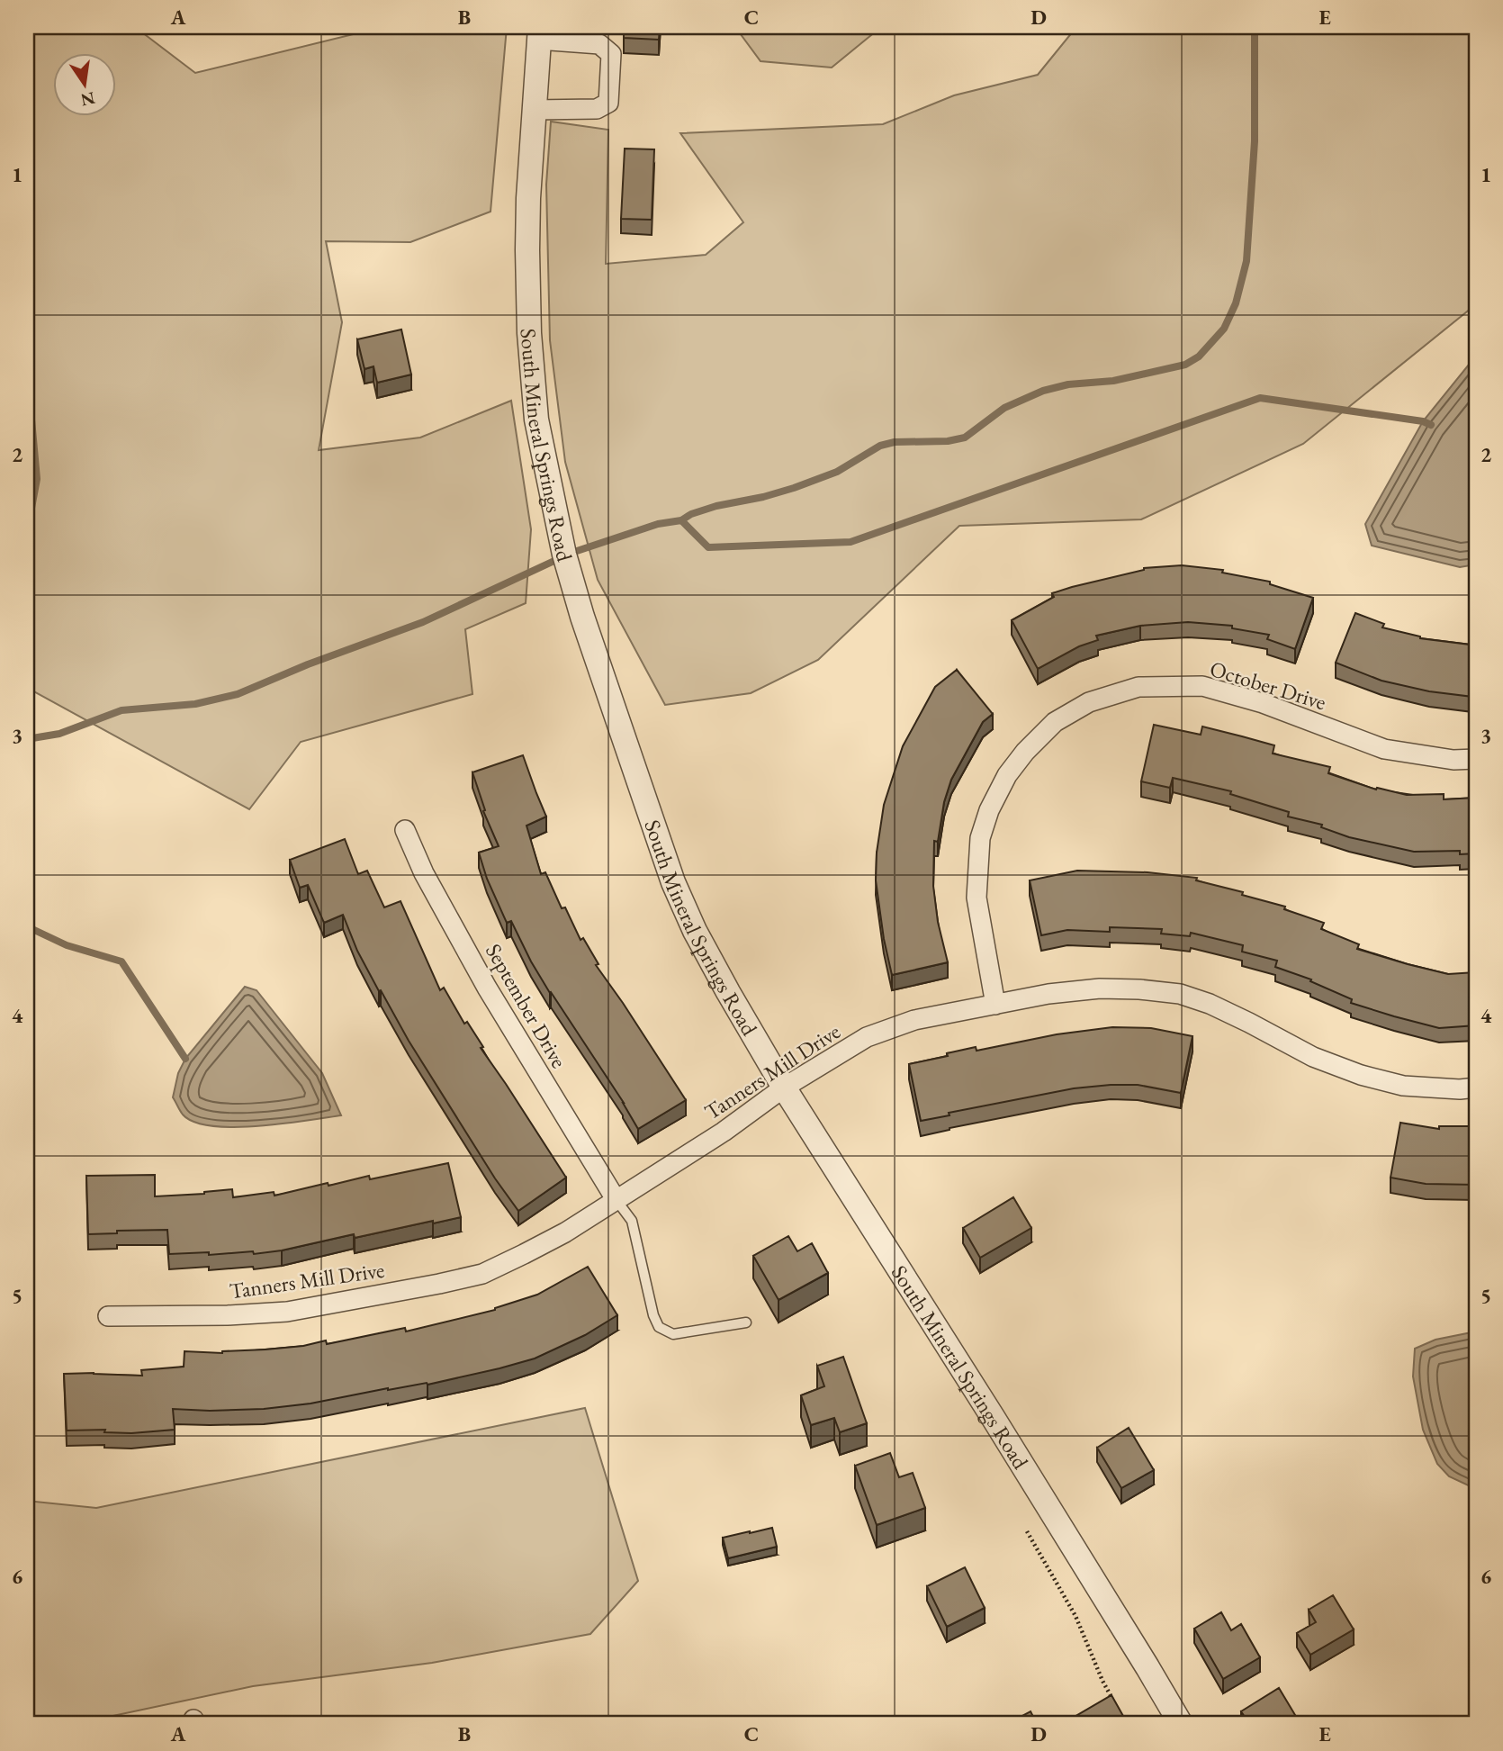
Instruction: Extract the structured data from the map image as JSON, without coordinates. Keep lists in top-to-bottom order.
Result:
{
  "streets": {
    "street": [
      "South Mineral Springs Road",
      "October Drive",
      "September Drive",
      "Tanners Mill Drive"
    ]
  },
  "crossings": [
    ["South Mineral Springs Road", "Tanners Mill Drive"],
    ["October Drive", "Tanners Mill Drive"],
    ["September Drive", "Tanners Mill Drive"]
  ],
  "north": "bottom",
  "grid": {
    "columns": [
      "A",
      "B",
      "C",
      "D",
      "E"
    ],
    "rows": [
      "1",
      "2",
      "3",
      "4",
      "5",
      "6"
    ]
  }
}
